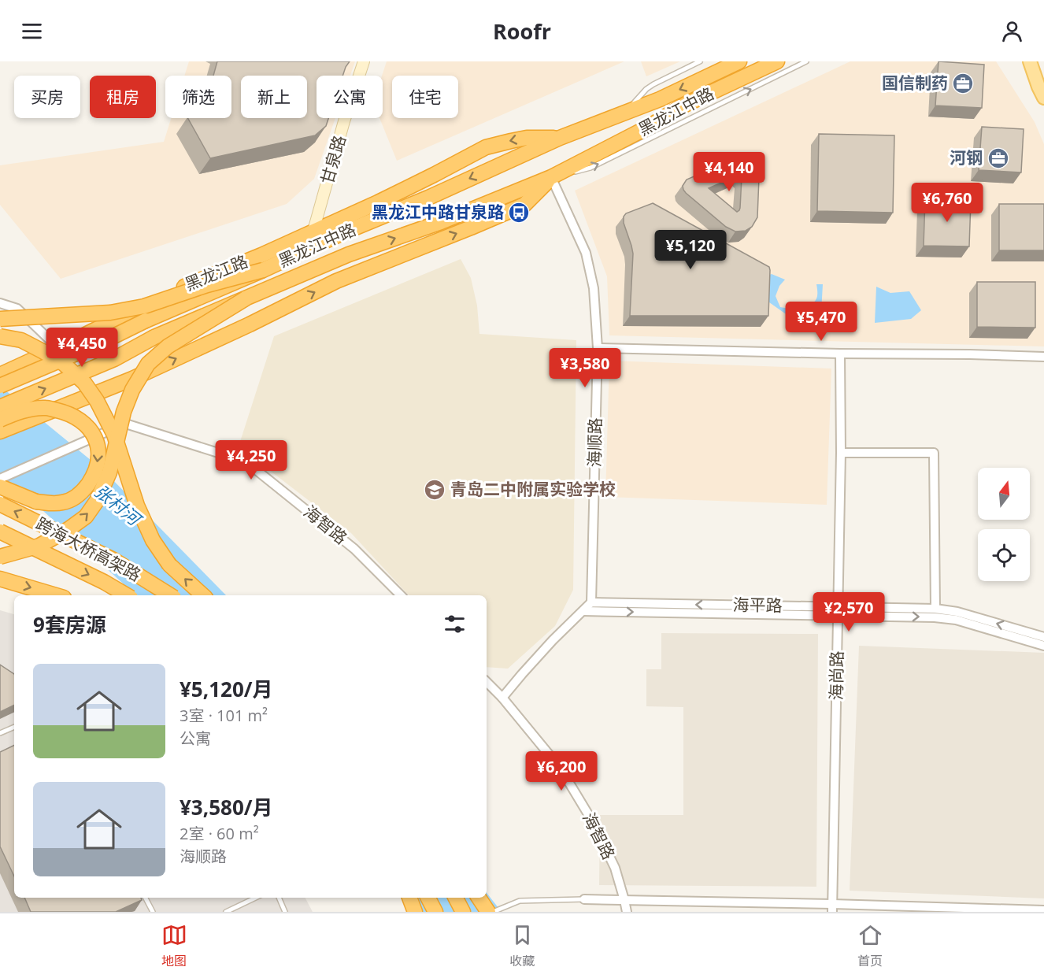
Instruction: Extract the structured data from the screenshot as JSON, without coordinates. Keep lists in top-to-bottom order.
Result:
{
  "streets": {
    "highway": ["黑龙江中路", "黑龙江路", "跨海大桥高架路"],
    "street": [
      "甘泉路",
      "海顺路",
      "海智路",
      "海平路",
      "海尚路"
    ]
  },
  "crossings": [
    ["黑龙江中路", "黑龙江路"],
    ["黑龙江中路", "海顺路"],
    ["黑龙江中路", "海智路"],
    ["甘泉路", "黑龙江路"],
    ["海顺路", "海平路"],
    ["海平路", "海尚路"]
  ],
  "one_way": ["黑龙江路"],
  "water": ["张村河"],
  "places": {
    "office": ["国信制药", "河钢"],
    "bus stop": ["黑龙江中路甘泉路"],
    "school or university": ["青岛二中附属实验学校"]
  },
  "north": "top",
  "page": {
    "header": "Roofr",
    "chip": [
      "买房",
      "租房",
      "筛选",
      "新上",
      "公寓",
      "住宅"
    ],
    "price": [
      "¥4,140",
      "¥6,760",
      "¥5,120",
      "¥5,470",
      "¥4,450",
      "¥3,580",
      "¥4,250",
      "¥2,570",
      "¥6,200"
    ],
    "heading": "9套房源",
    "list": [
      {
        "name": "¥5,120/月",
        "note": "3室 · 101 m² · 公寓"
      },
      {
        "name": "¥3,580/月",
        "note": "2室 · 60 m² · 海顺路"
      }
    ],
    "tabs": ["地图", "收藏", "首页"]
  }
}
